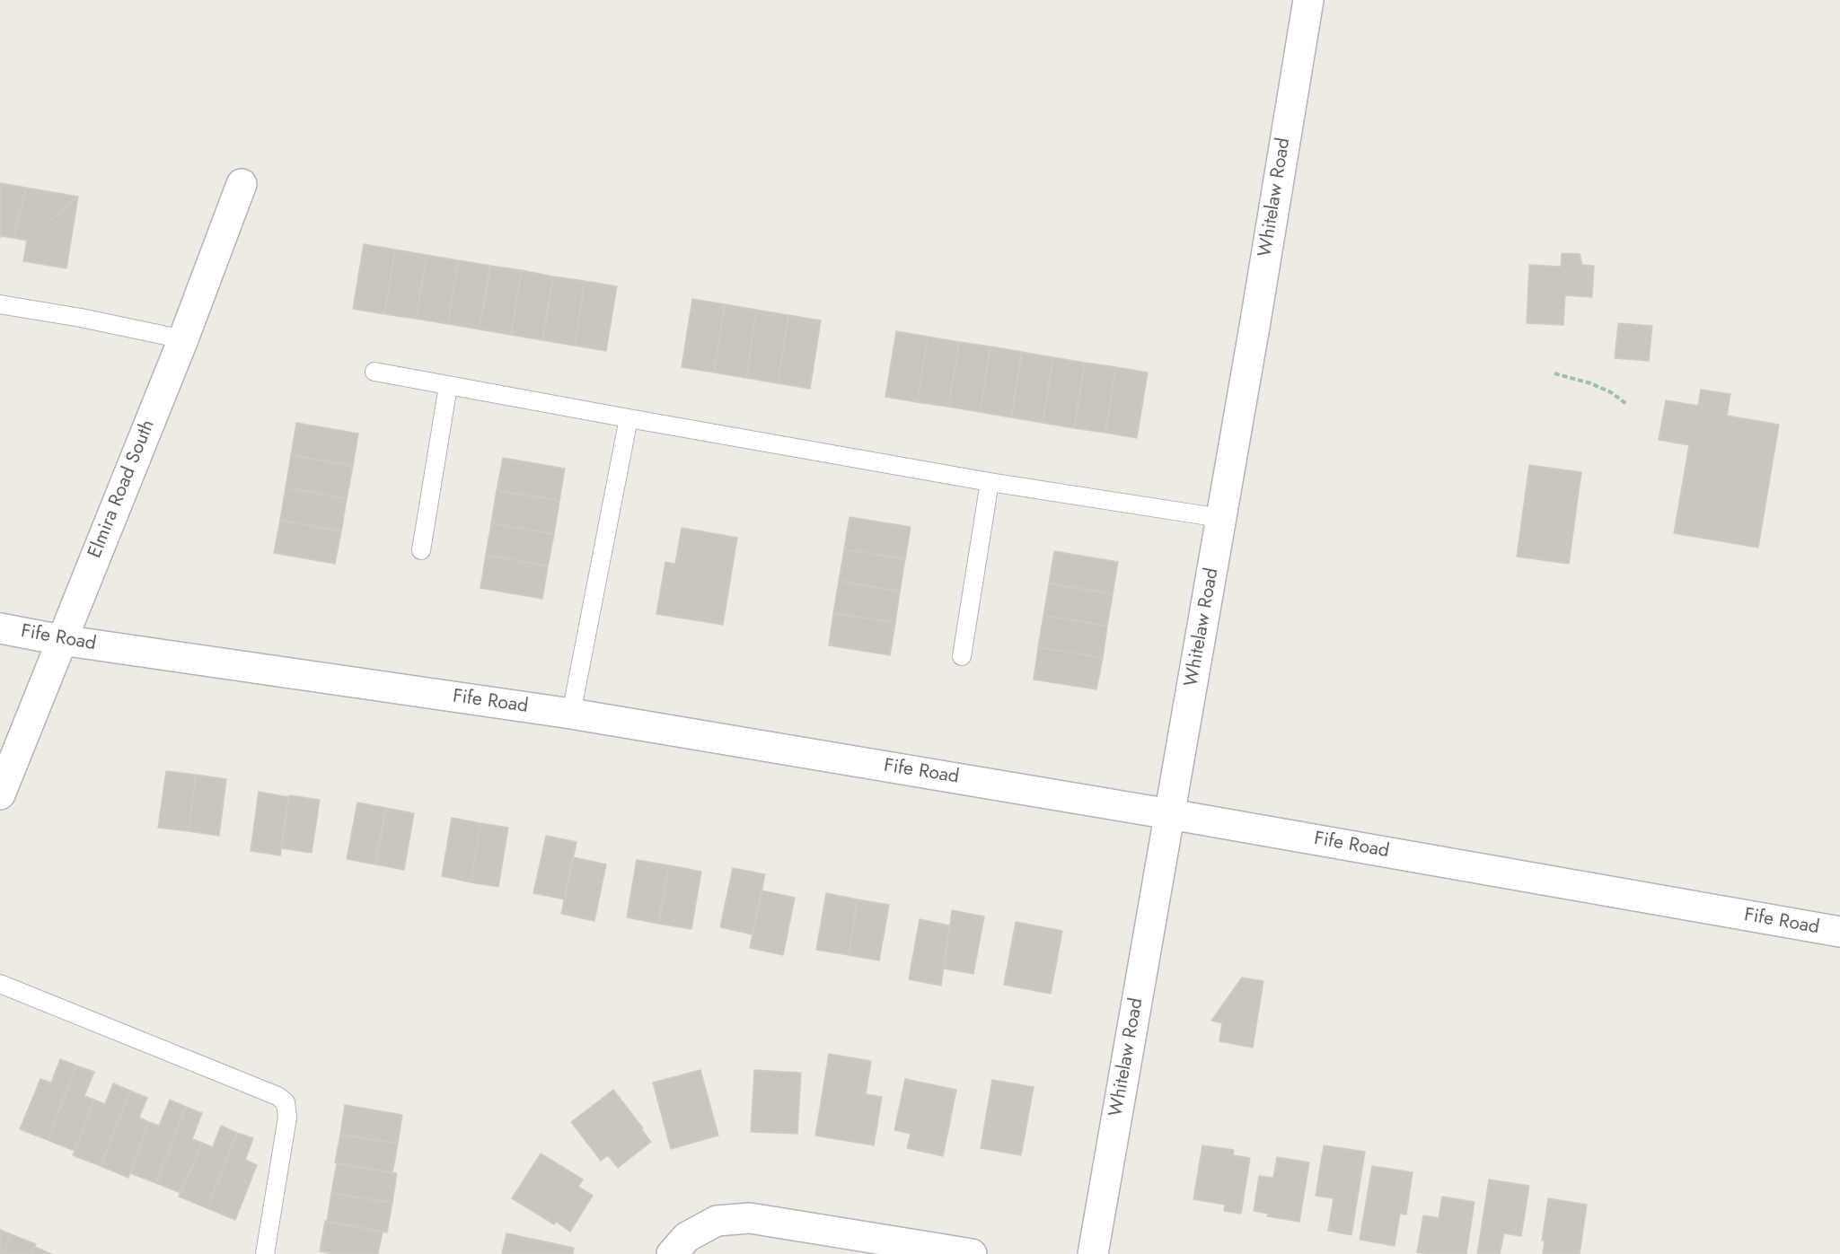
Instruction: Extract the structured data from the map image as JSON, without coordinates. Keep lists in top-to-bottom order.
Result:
{
  "streets": {
    "street": ["Whitelaw Road", "Elmira Road South", "Fife Road"]
  },
  "crossings": [
    ["Whitelaw Road", "Fife Road"],
    ["Elmira Road South", "Fife Road"]
  ]
}
